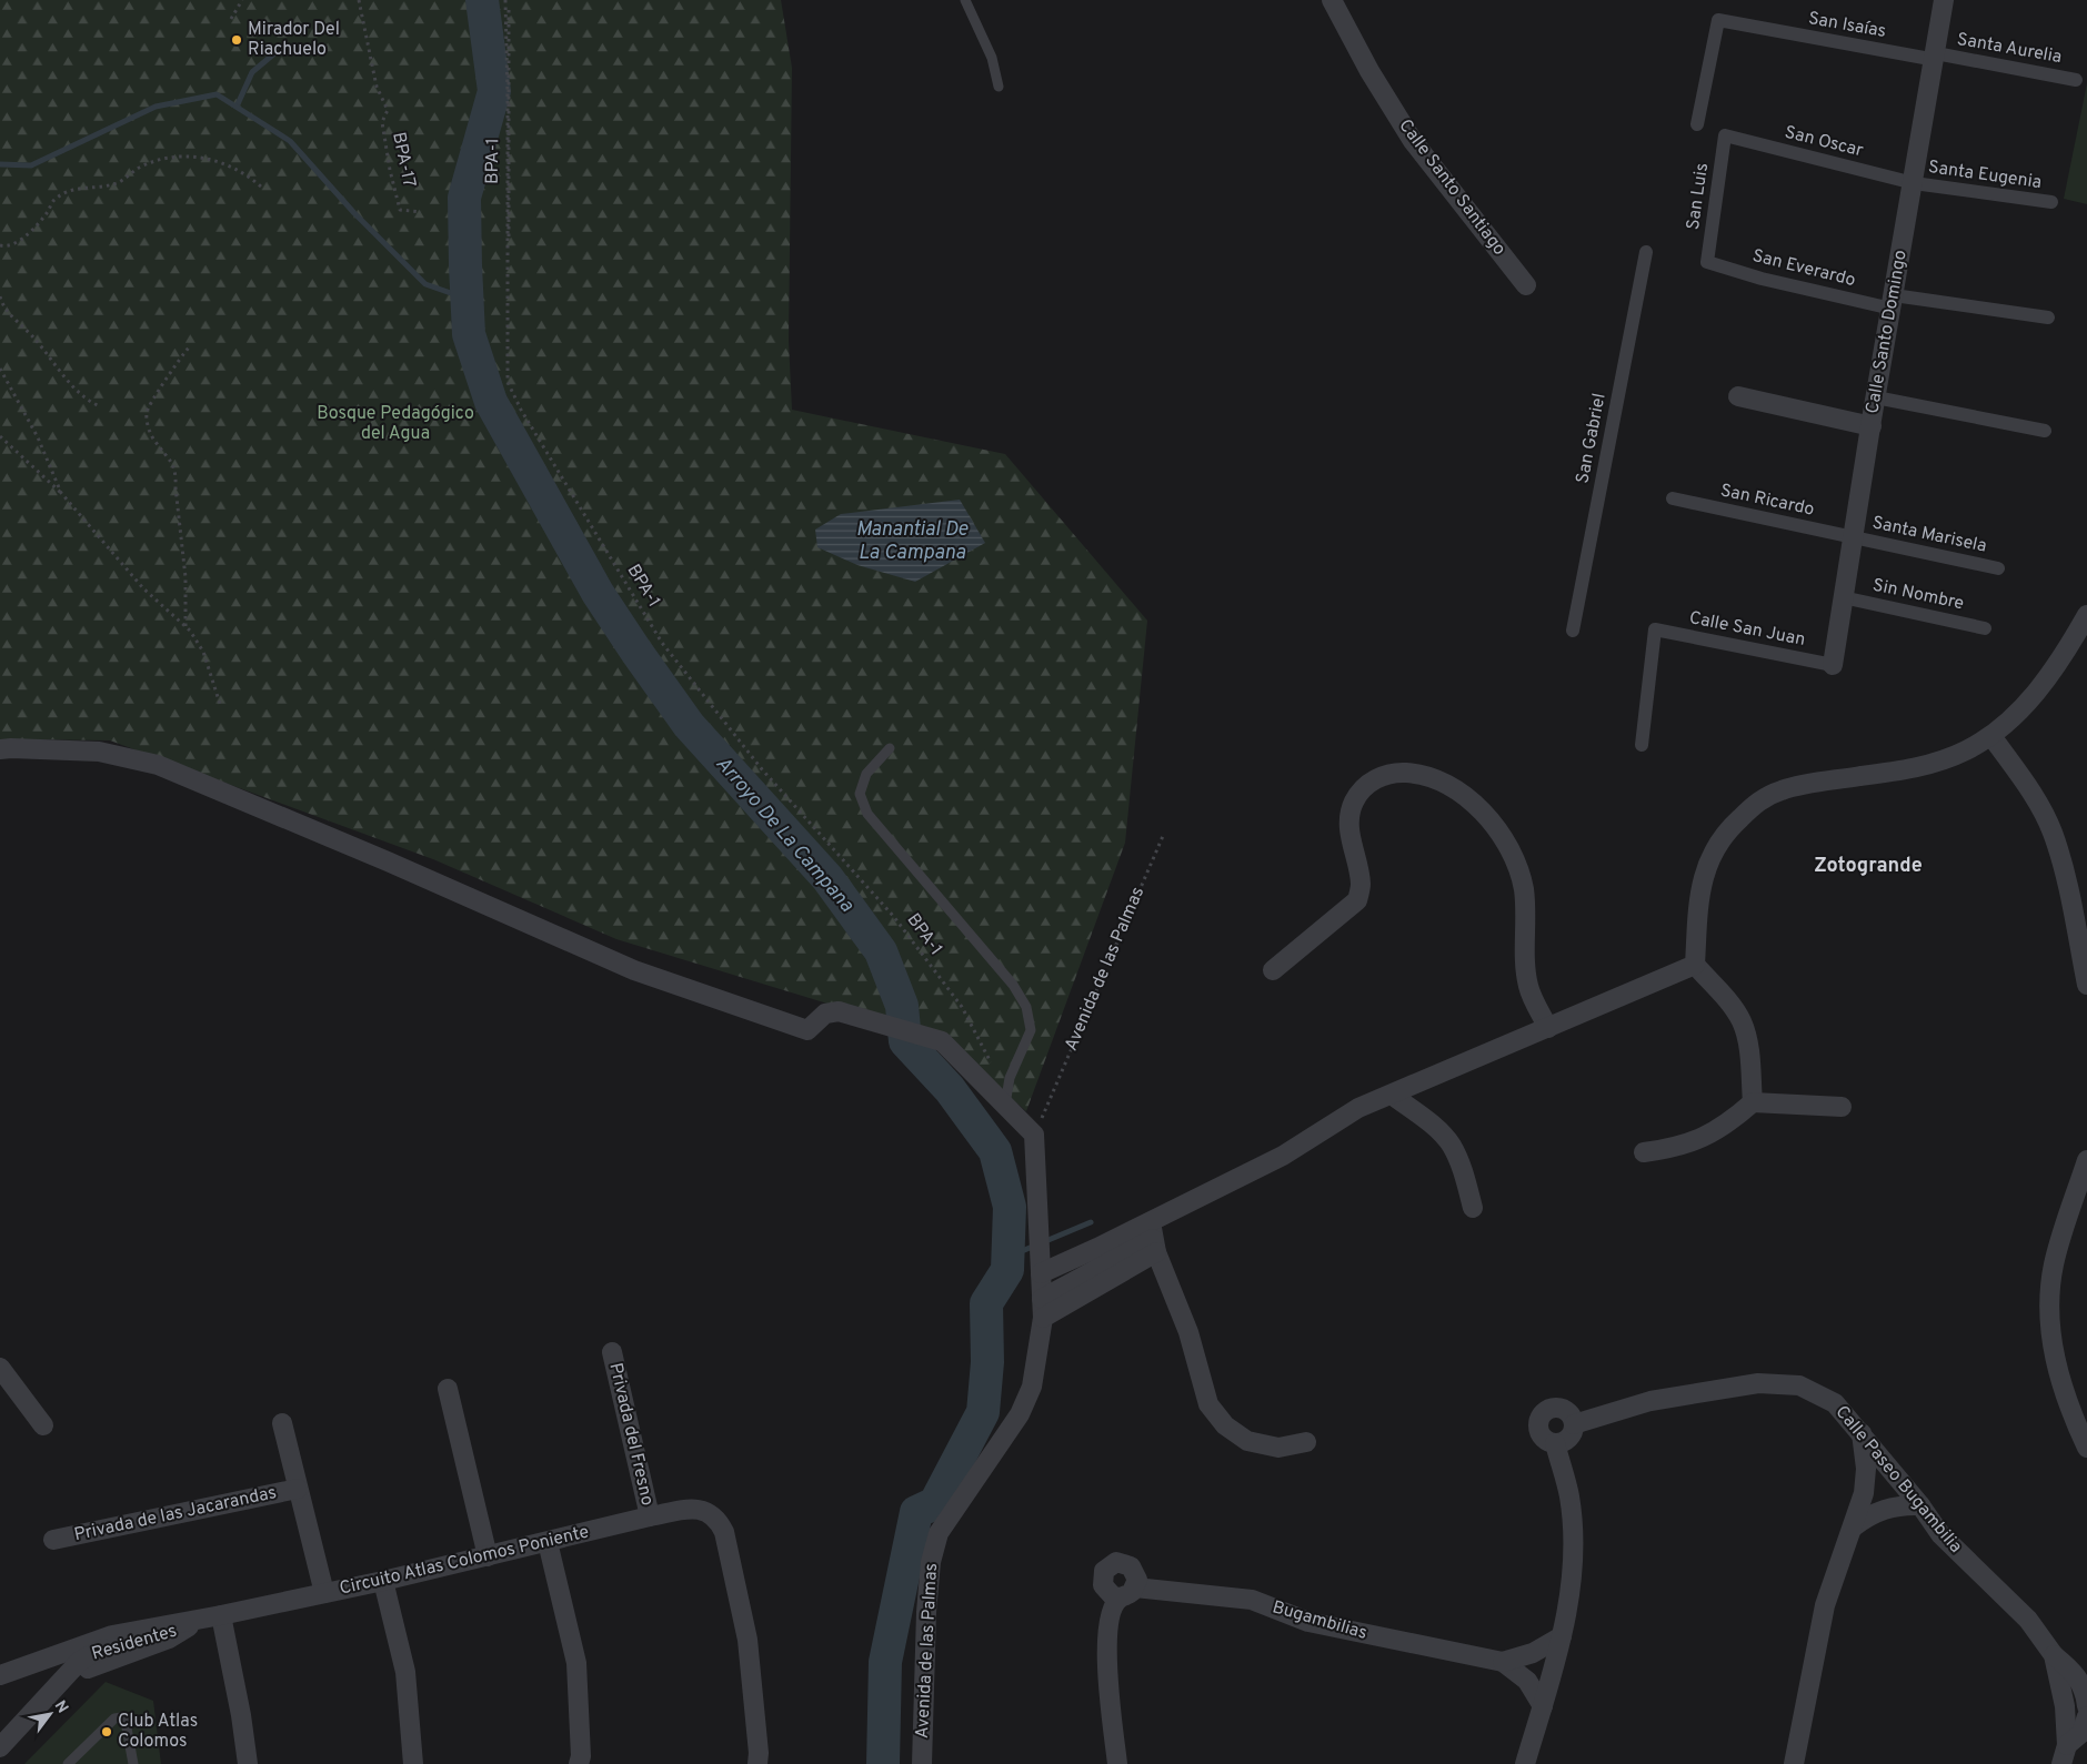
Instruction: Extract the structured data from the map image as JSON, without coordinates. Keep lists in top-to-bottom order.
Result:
{
  "streets": {
    "street": [
      "San Isaías",
      "Santa Aurelia",
      "San Oscar",
      "Santa Eugenia",
      "Calle Santo Santiago",
      "San Luis",
      "San Everardo",
      "Calle Santo Domingo",
      "San Gabriel",
      "San Ricardo",
      "Santa Marisela",
      "Sin Nombre",
      "Calle San Juan",
      "Avenida de las Palmas",
      "Privada del Fresno",
      "Calle Paseo Bugambilia",
      "Privada de las Jacarandas",
      "Circuito Atlas Colomos Poniente",
      "Bugambilias",
      "Residentes"
    ],
    "path": ["BPA-17", "BPA-1"]
  },
  "crossings": [
    ["San Isaías", "Santa Aurelia"],
    ["San Isaías", "Calle Santo Domingo"],
    ["Santa Aurelia", "Calle Santo Domingo"],
    ["San Oscar", "Santa Eugenia"],
    ["San Oscar", "San Luis"],
    ["San Oscar", "Calle Santo Domingo"],
    ["Santa Eugenia", "Calle Santo Domingo"],
    ["San Luis", "San Everardo"],
    ["San Everardo", "Calle Santo Domingo"],
    ["Calle Santo Domingo", "San Ricardo"],
    ["Calle Santo Domingo", "Santa Marisela"],
    ["Calle Santo Domingo", "Sin Nombre"],
    ["Calle Santo Domingo", "Calle San Juan"],
    ["San Ricardo", "Santa Marisela"],
    ["Privada del Fresno", "Circuito Atlas Colomos Poniente"],
    ["Circuito Atlas Colomos Poniente", "Residentes"]
  ],
  "districts": ["Zotogrande"],
  "water": ["Manantial De La Campana", "Arroyo De La Campana"],
  "parks": ["Bosque Pedagógico del Agua"],
  "places": ["Mirador Del Riachuelo", "Club Atlas Colomos"],
  "north": "top right"
}
